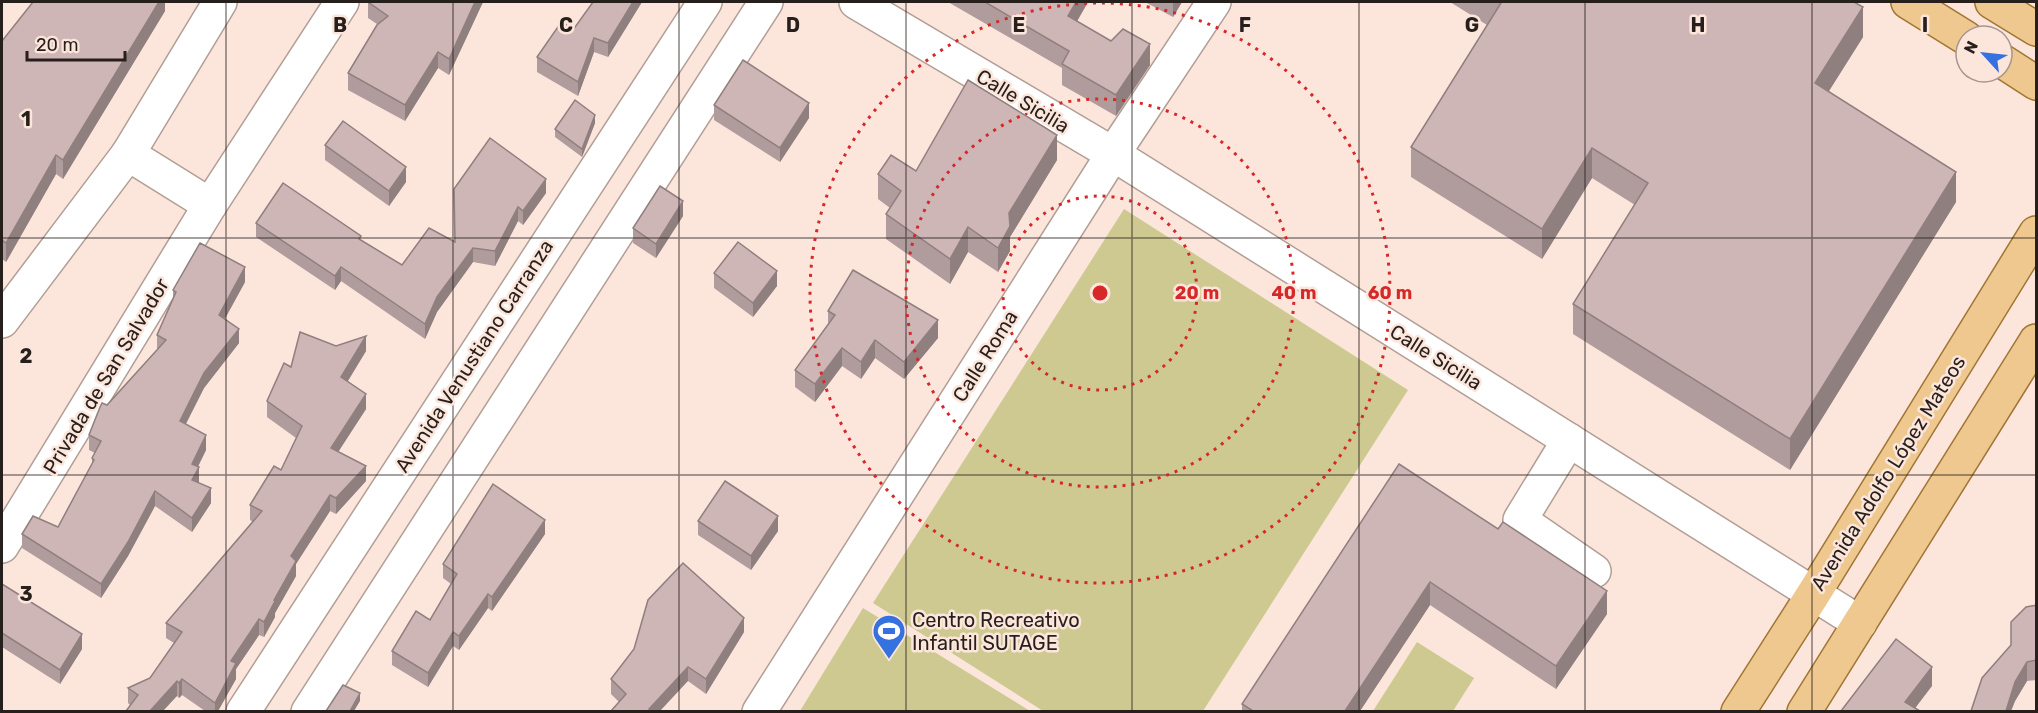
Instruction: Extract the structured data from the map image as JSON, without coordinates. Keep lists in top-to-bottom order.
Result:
{
  "streets": {
    "main road": ["Avenida Adolfo López Mateos"],
    "street": [
      "Calle Sicilia",
      "Avenida Venustiano Carranza",
      "Calle Roma",
      "Privada de San Salvador"
    ]
  },
  "crossings": [
    ["Calle Sicilia", "Calle Roma"],
    ["Calle Sicilia", "Avenida Adolfo López Mateos"]
  ],
  "places": {
    "sports": ["Centro Recreativo Infantil SUTAGE"]
  },
  "scale_bar": "20 m",
  "north": "top left",
  "grid": {
    "columns": [
      "B",
      "C",
      "D",
      "E",
      "F",
      "G",
      "H",
      "I"
    ],
    "rows": ["1", "2", "3"]
  },
  "rings": ["20 m", "40 m", "60 m"]
}
